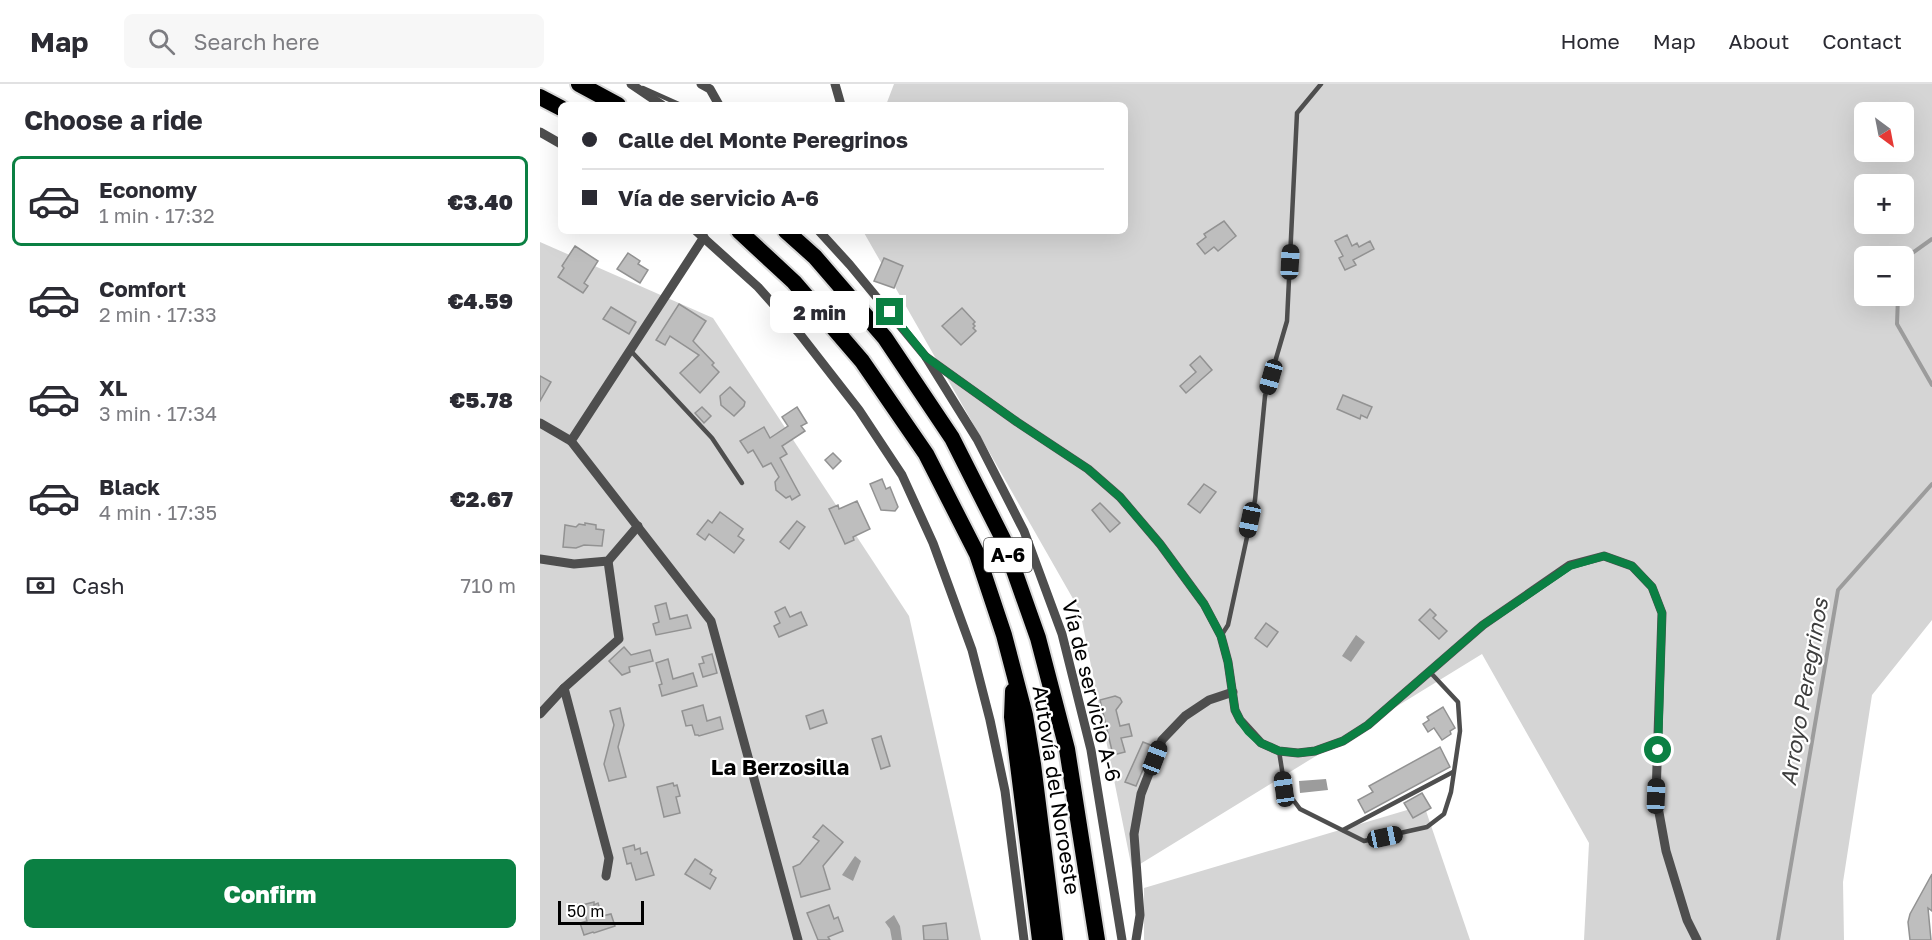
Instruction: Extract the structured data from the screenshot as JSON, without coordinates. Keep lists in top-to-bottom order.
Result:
{
  "streets": {
    "highway": ["A-6", "Autovía del Noroeste"],
    "street": ["Vía de servicio A-6"]
  },
  "districts": ["La Berzosilla"],
  "water": ["Arroyo Peregrinos"],
  "scale_bar": "50 m",
  "north": "bottom right",
  "page": {
    "header": "Map",
    "search": "Search here",
    "nav": [
      "Home",
      "Map",
      "About",
      "Contact"
    ],
    "heading": "Choose a ride",
    "map_buttons": ["+", "−"],
    "banner": ["Calle del Monte Peregrinos", "Vía de servicio A-6"],
    "list": [
      {
        "name": "Economy",
        "note": "1 min · 17:32",
        "value": "€3.40"
      },
      {
        "name": "Comfort",
        "note": "2 min · 17:33",
        "value": "€4.59"
      },
      {
        "name": "XL",
        "note": "3 min · 17:34",
        "value": "€5.78"
      },
      {
        "name": "Black",
        "note": "4 min · 17:35",
        "value": "€2.67"
      }
    ],
    "bubble": "2 min",
    "pay": ["Cash", "710 m"],
    "buttons": "Confirm",
    "scale": "50 m"
  }
}
